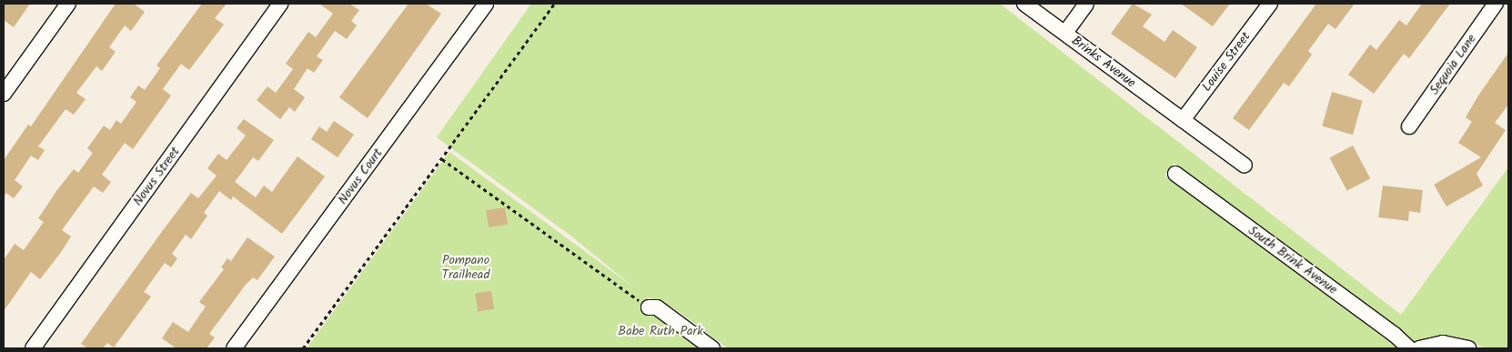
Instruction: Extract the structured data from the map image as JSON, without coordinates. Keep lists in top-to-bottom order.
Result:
{
  "streets": {
    "street": [
      "Brinks Avenue",
      "Louise Street",
      "Sequoia Lane",
      "Novus Street",
      "Novus Court",
      "South Brink Avenue"
    ]
  },
  "crossings": [
    ["Brinks Avenue", "Louise Street"]
  ],
  "parks": ["Pompano Trailhead", "Babe Ruth Park"]
}
